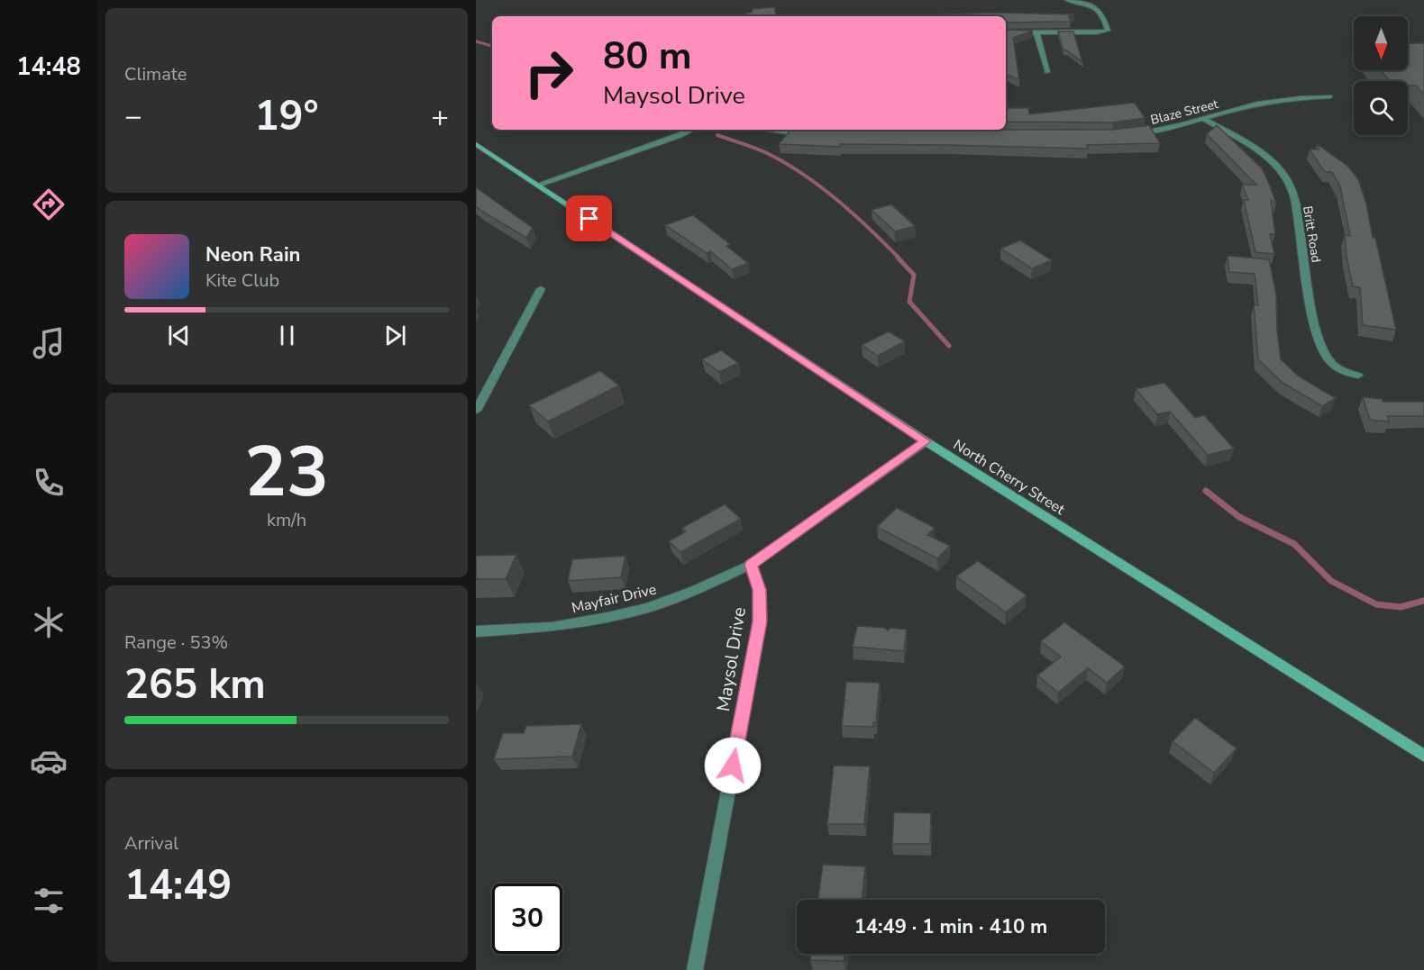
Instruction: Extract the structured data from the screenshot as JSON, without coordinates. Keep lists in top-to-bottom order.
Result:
{
  "streets": {
    "street": [
      "Blaze Street",
      "Britt Road",
      "North Cherry Street",
      "Mayfair Drive",
      "Maysol Drive"
    ]
  },
  "crossings": [
    ["Blaze Street", "Britt Road"],
    ["Mayfair Drive", "Maysol Drive"]
  ],
  "north": "bottom",
  "page": {
    "tabs": "14:48",
    "tile": [
      "Climate",
      ["23", "km/h"],
      ["Range · 53%", "265 km"],
      ["Arrival", "14:49"]
    ],
    "turn": ["80 m", "Maysol Drive"],
    "heat": ["−", "19°", "+"],
    "song": ["Neon Rain", "Kite Club"],
    "limit": "30",
    "trip": "14:49 · 1 min · 410 m"
  }
}
